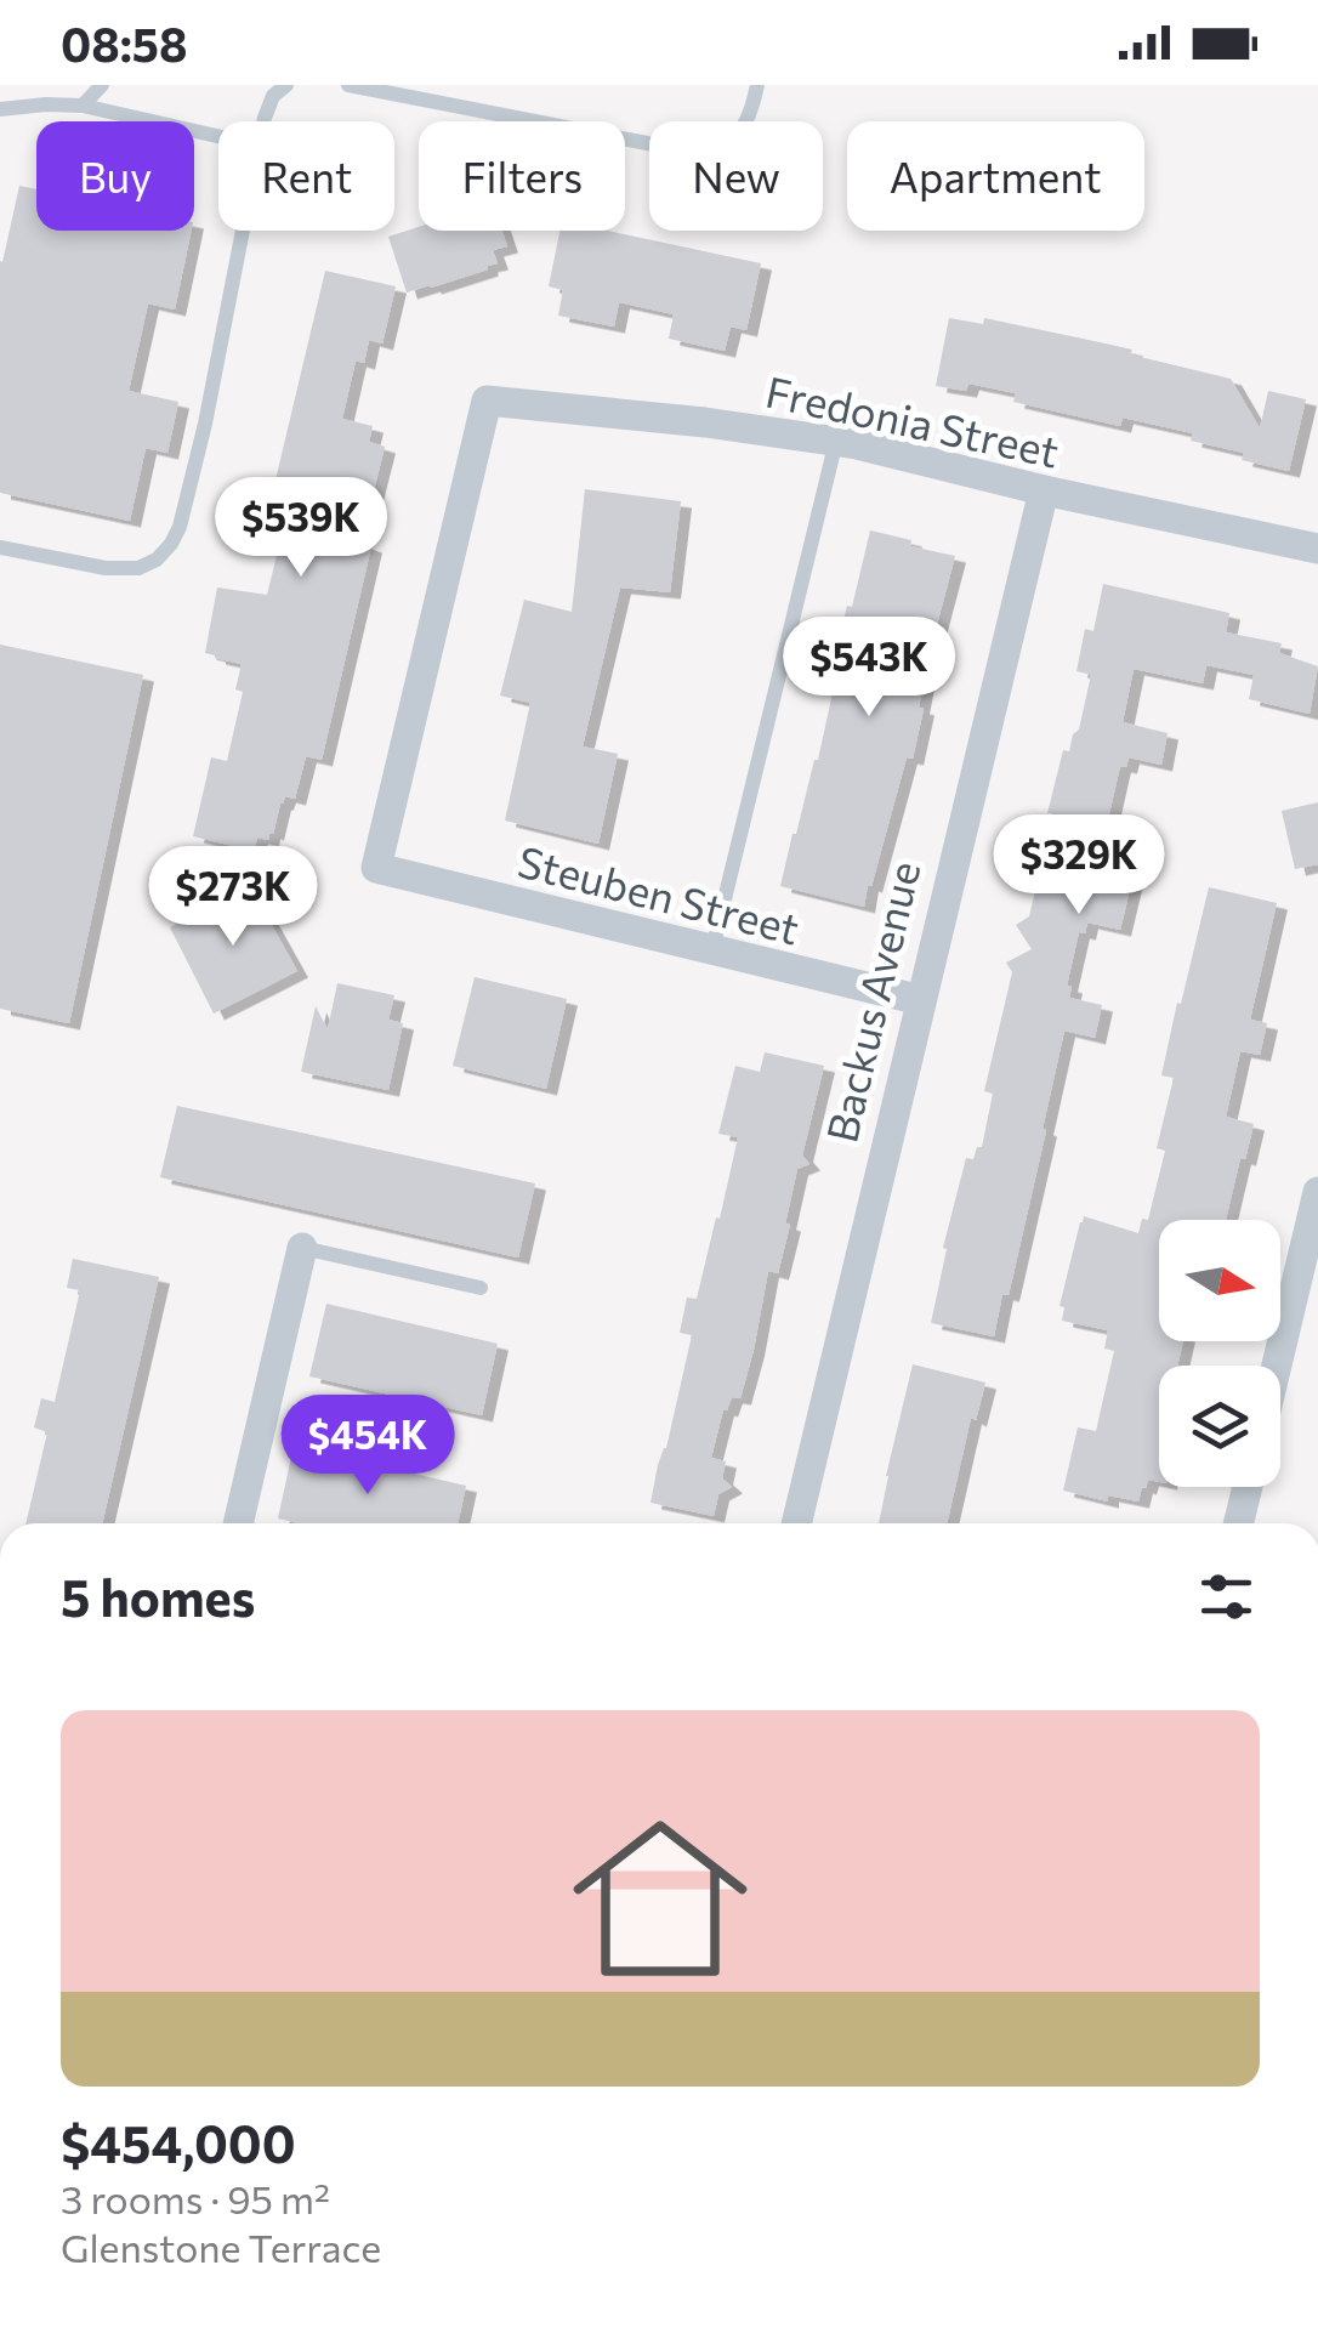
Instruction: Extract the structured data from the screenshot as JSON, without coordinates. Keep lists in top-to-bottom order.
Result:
{
  "streets": {
    "street": ["Fredonia Street", "Steuben Street", "Backus Avenue"]
  },
  "crossings": [
    ["Fredonia Street", "Steuben Street"],
    ["Fredonia Street", "Backus Avenue"],
    ["Steuben Street", "Backus Avenue"]
  ],
  "north": "right",
  "page": {
    "status": "08:58",
    "chip": [
      "Buy",
      "Rent",
      "Filters",
      "New",
      "Apartment"
    ],
    "price": [
      "$539K",
      "$543K",
      "$329K",
      "$273K",
      "$454K"
    ],
    "heading": "5 homes",
    "list": [
      {
        "name": "$454,000",
        "note": "3 rooms · 95 m² · Glenstone Terrace"
      }
    ]
  }
}
